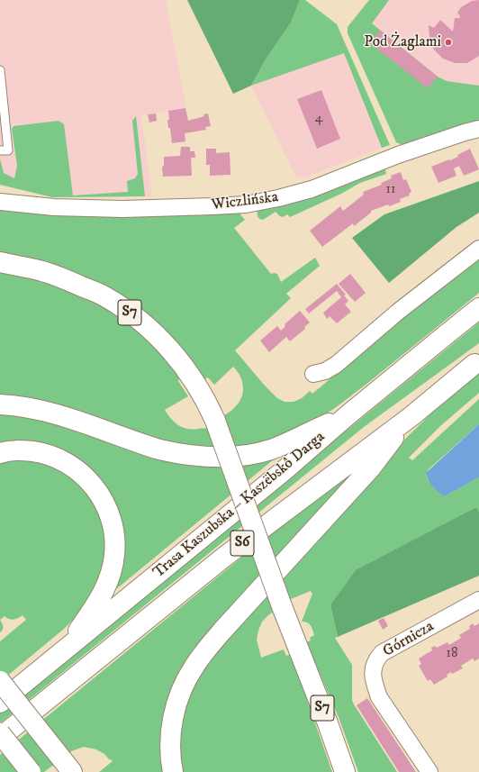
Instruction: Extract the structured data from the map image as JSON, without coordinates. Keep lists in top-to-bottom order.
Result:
{
  "streets": {
    "main road": ["S7", "Trasa Kaszubska – Kaszëbskô Darga", "S6"],
    "street": ["Wiczlińska", "Górnicza"]
  },
  "crossings": [
    ["Trasa Kaszubska – Kaszëbskô Darga", "S6"]
  ],
  "places": ["Pod Żaglami"],
  "house_numbers": ["4", "11", "18"]
}
